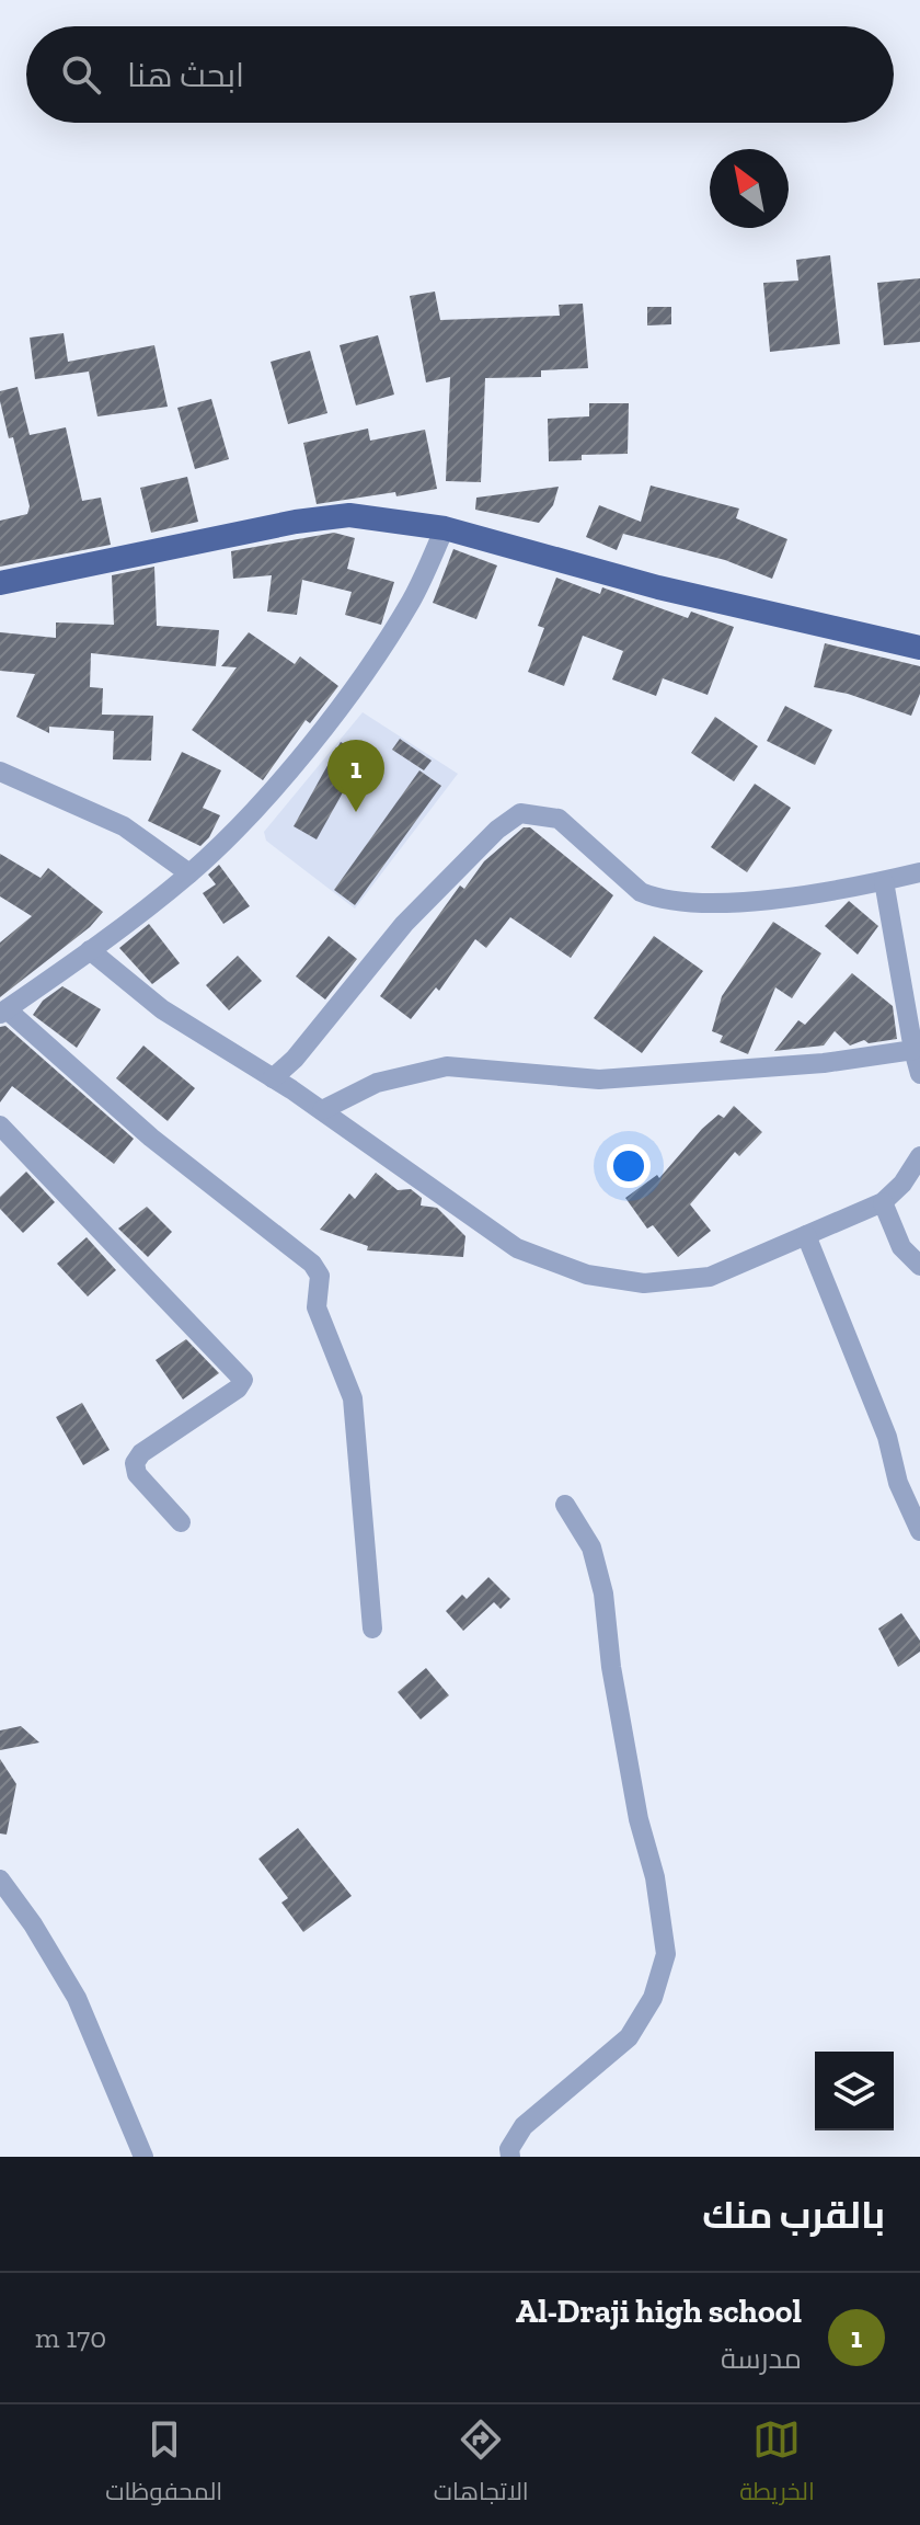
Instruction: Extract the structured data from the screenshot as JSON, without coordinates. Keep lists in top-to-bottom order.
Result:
{
  "north": "top left",
  "page": {
    "search": "ابحث هنا",
    "pins": "1",
    "heading": "بالقرب منك",
    "list": [
      {
        "mark": "1",
        "name": "Al-Draji high school",
        "note": "مدرسة",
        "value": "170 m"
      }
    ],
    "nav": ["الخريطة", "الاتجاهات", "المحفوظات"]
  }
}
